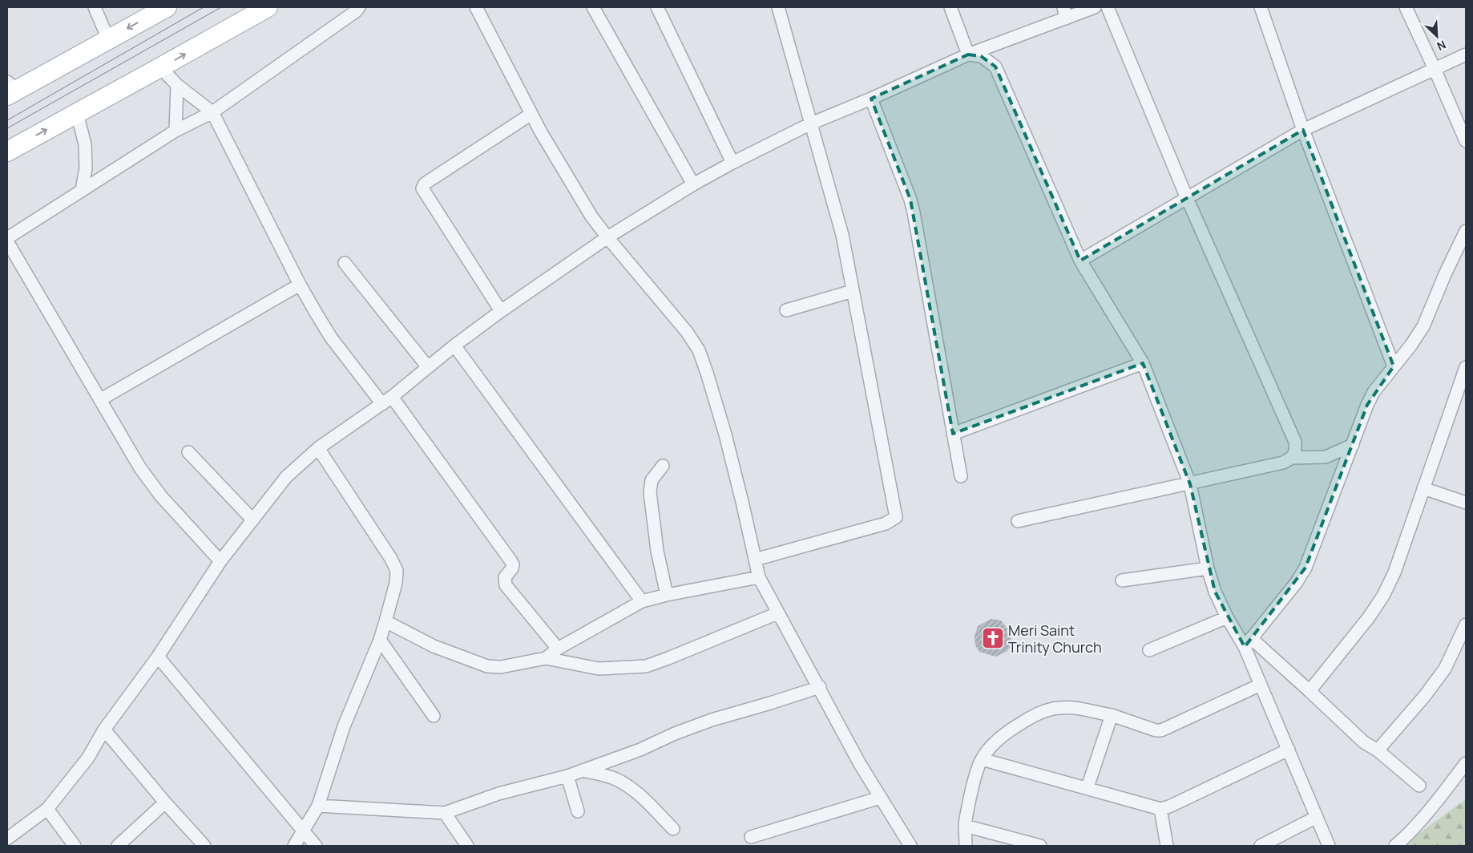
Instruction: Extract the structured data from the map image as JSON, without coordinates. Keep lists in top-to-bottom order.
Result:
{
  "places": {
    "church": ["Meri Saint Trinity Church"]
  },
  "north": "bottom right"
}
